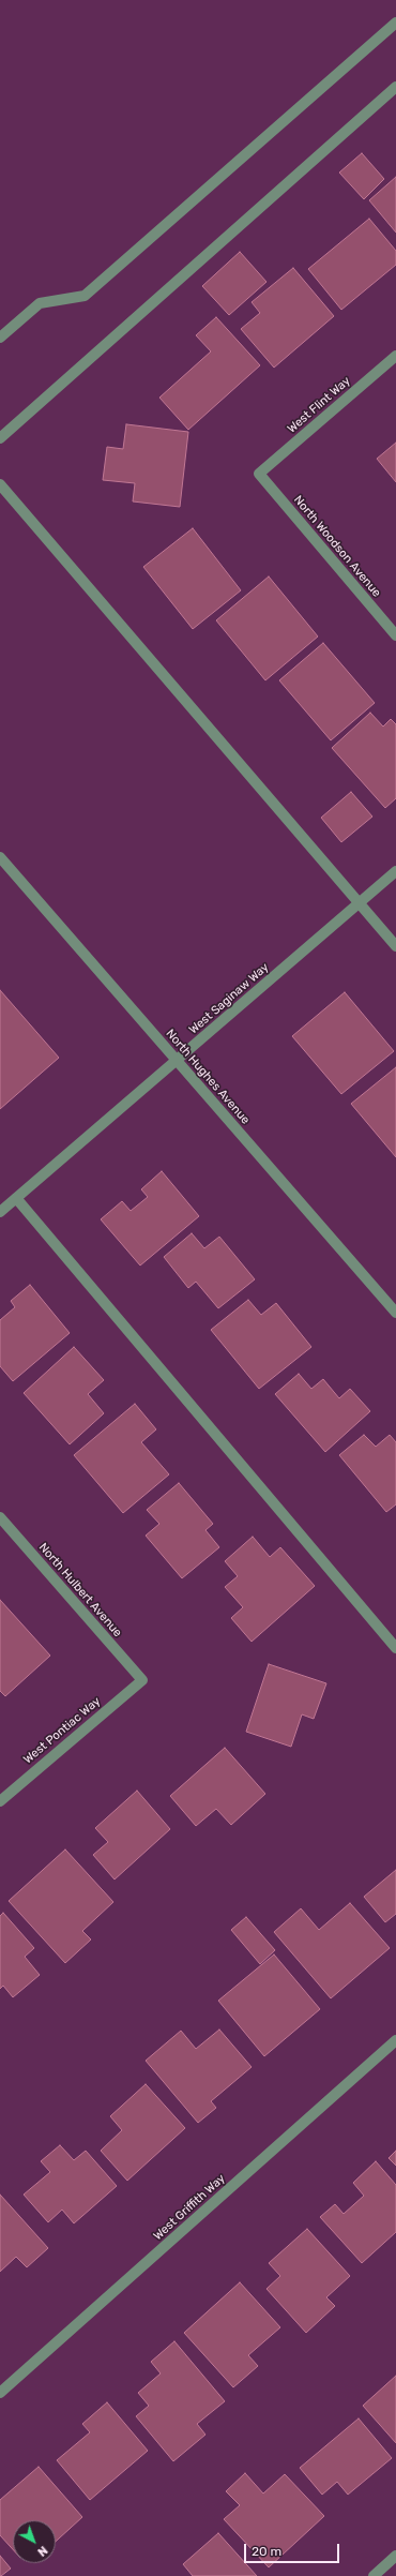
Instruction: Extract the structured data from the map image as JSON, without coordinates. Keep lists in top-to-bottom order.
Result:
{
  "streets": {
    "street": [
      "West Flint Way",
      "North Woodson Avenue",
      "West Saginaw Way",
      "North Hughes Avenue",
      "North Hulbert Avenue",
      "West Pontiac Way",
      "West Griffith Way"
    ]
  },
  "crossings": [
    ["West Flint Way", "North Woodson Avenue"],
    ["West Saginaw Way", "North Hughes Avenue"],
    ["North Hulbert Avenue", "West Pontiac Way"]
  ],
  "scale_bar": "20 m",
  "north": "bottom right"
}
